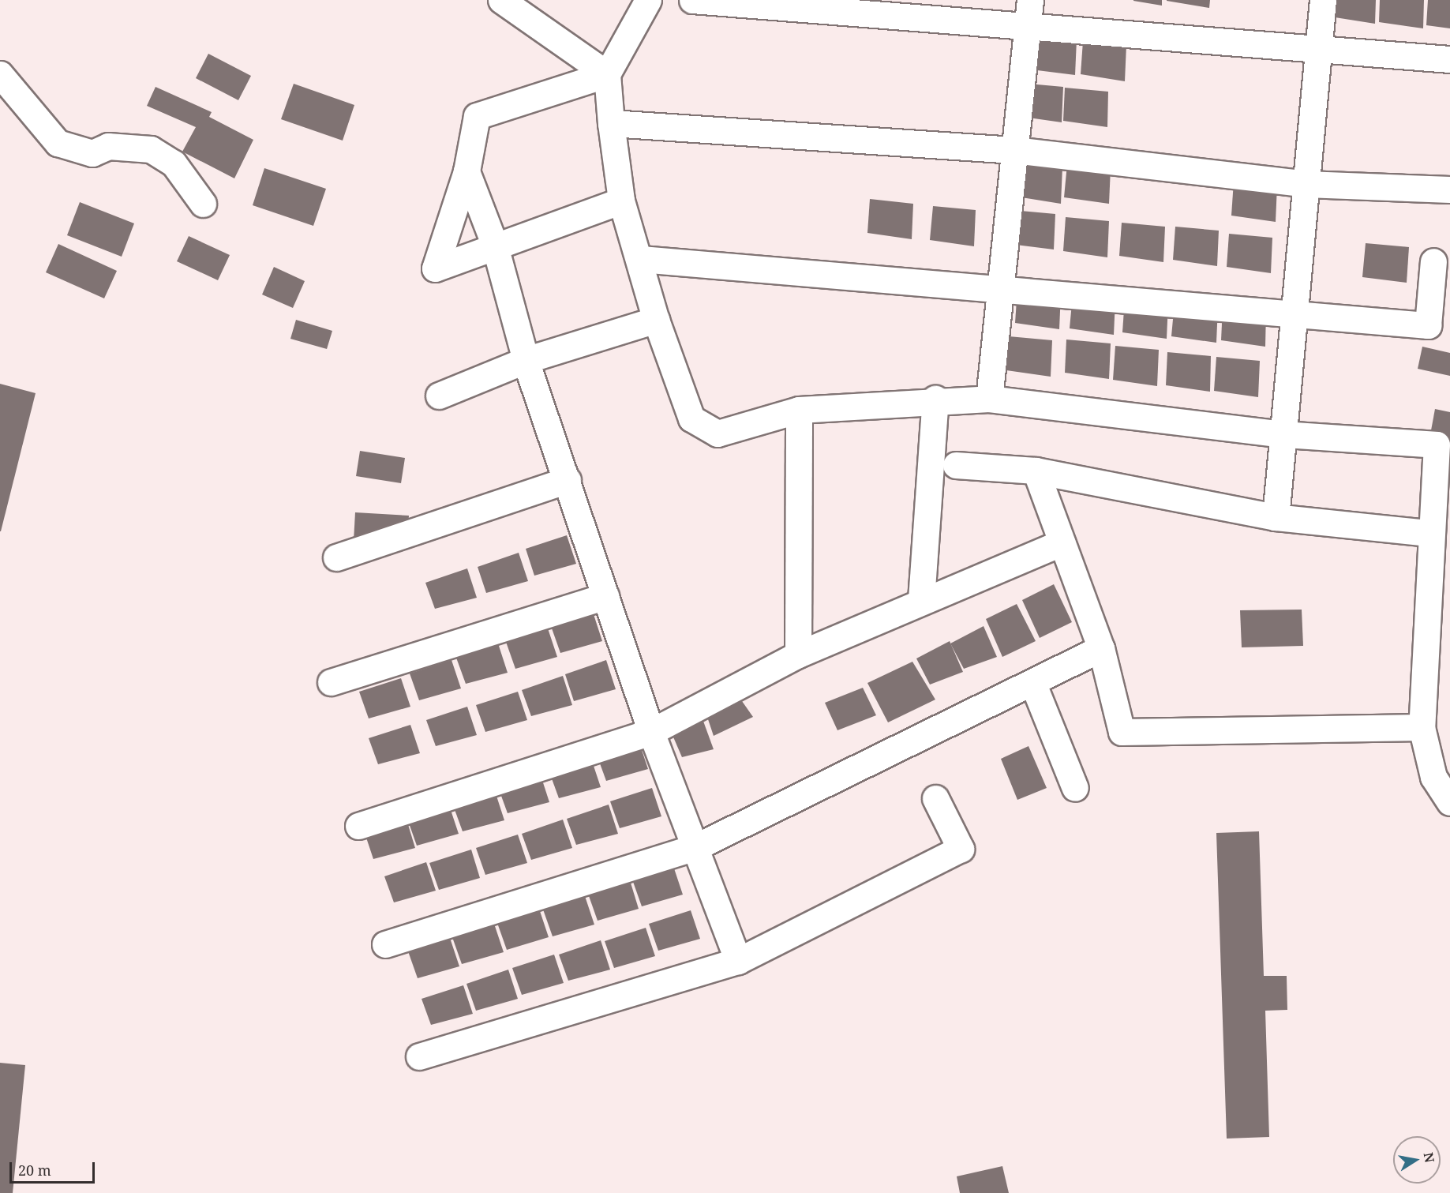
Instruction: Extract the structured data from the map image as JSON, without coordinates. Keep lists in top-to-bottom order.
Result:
{
  "scale_bar": "20 m",
  "north": "right"
}
